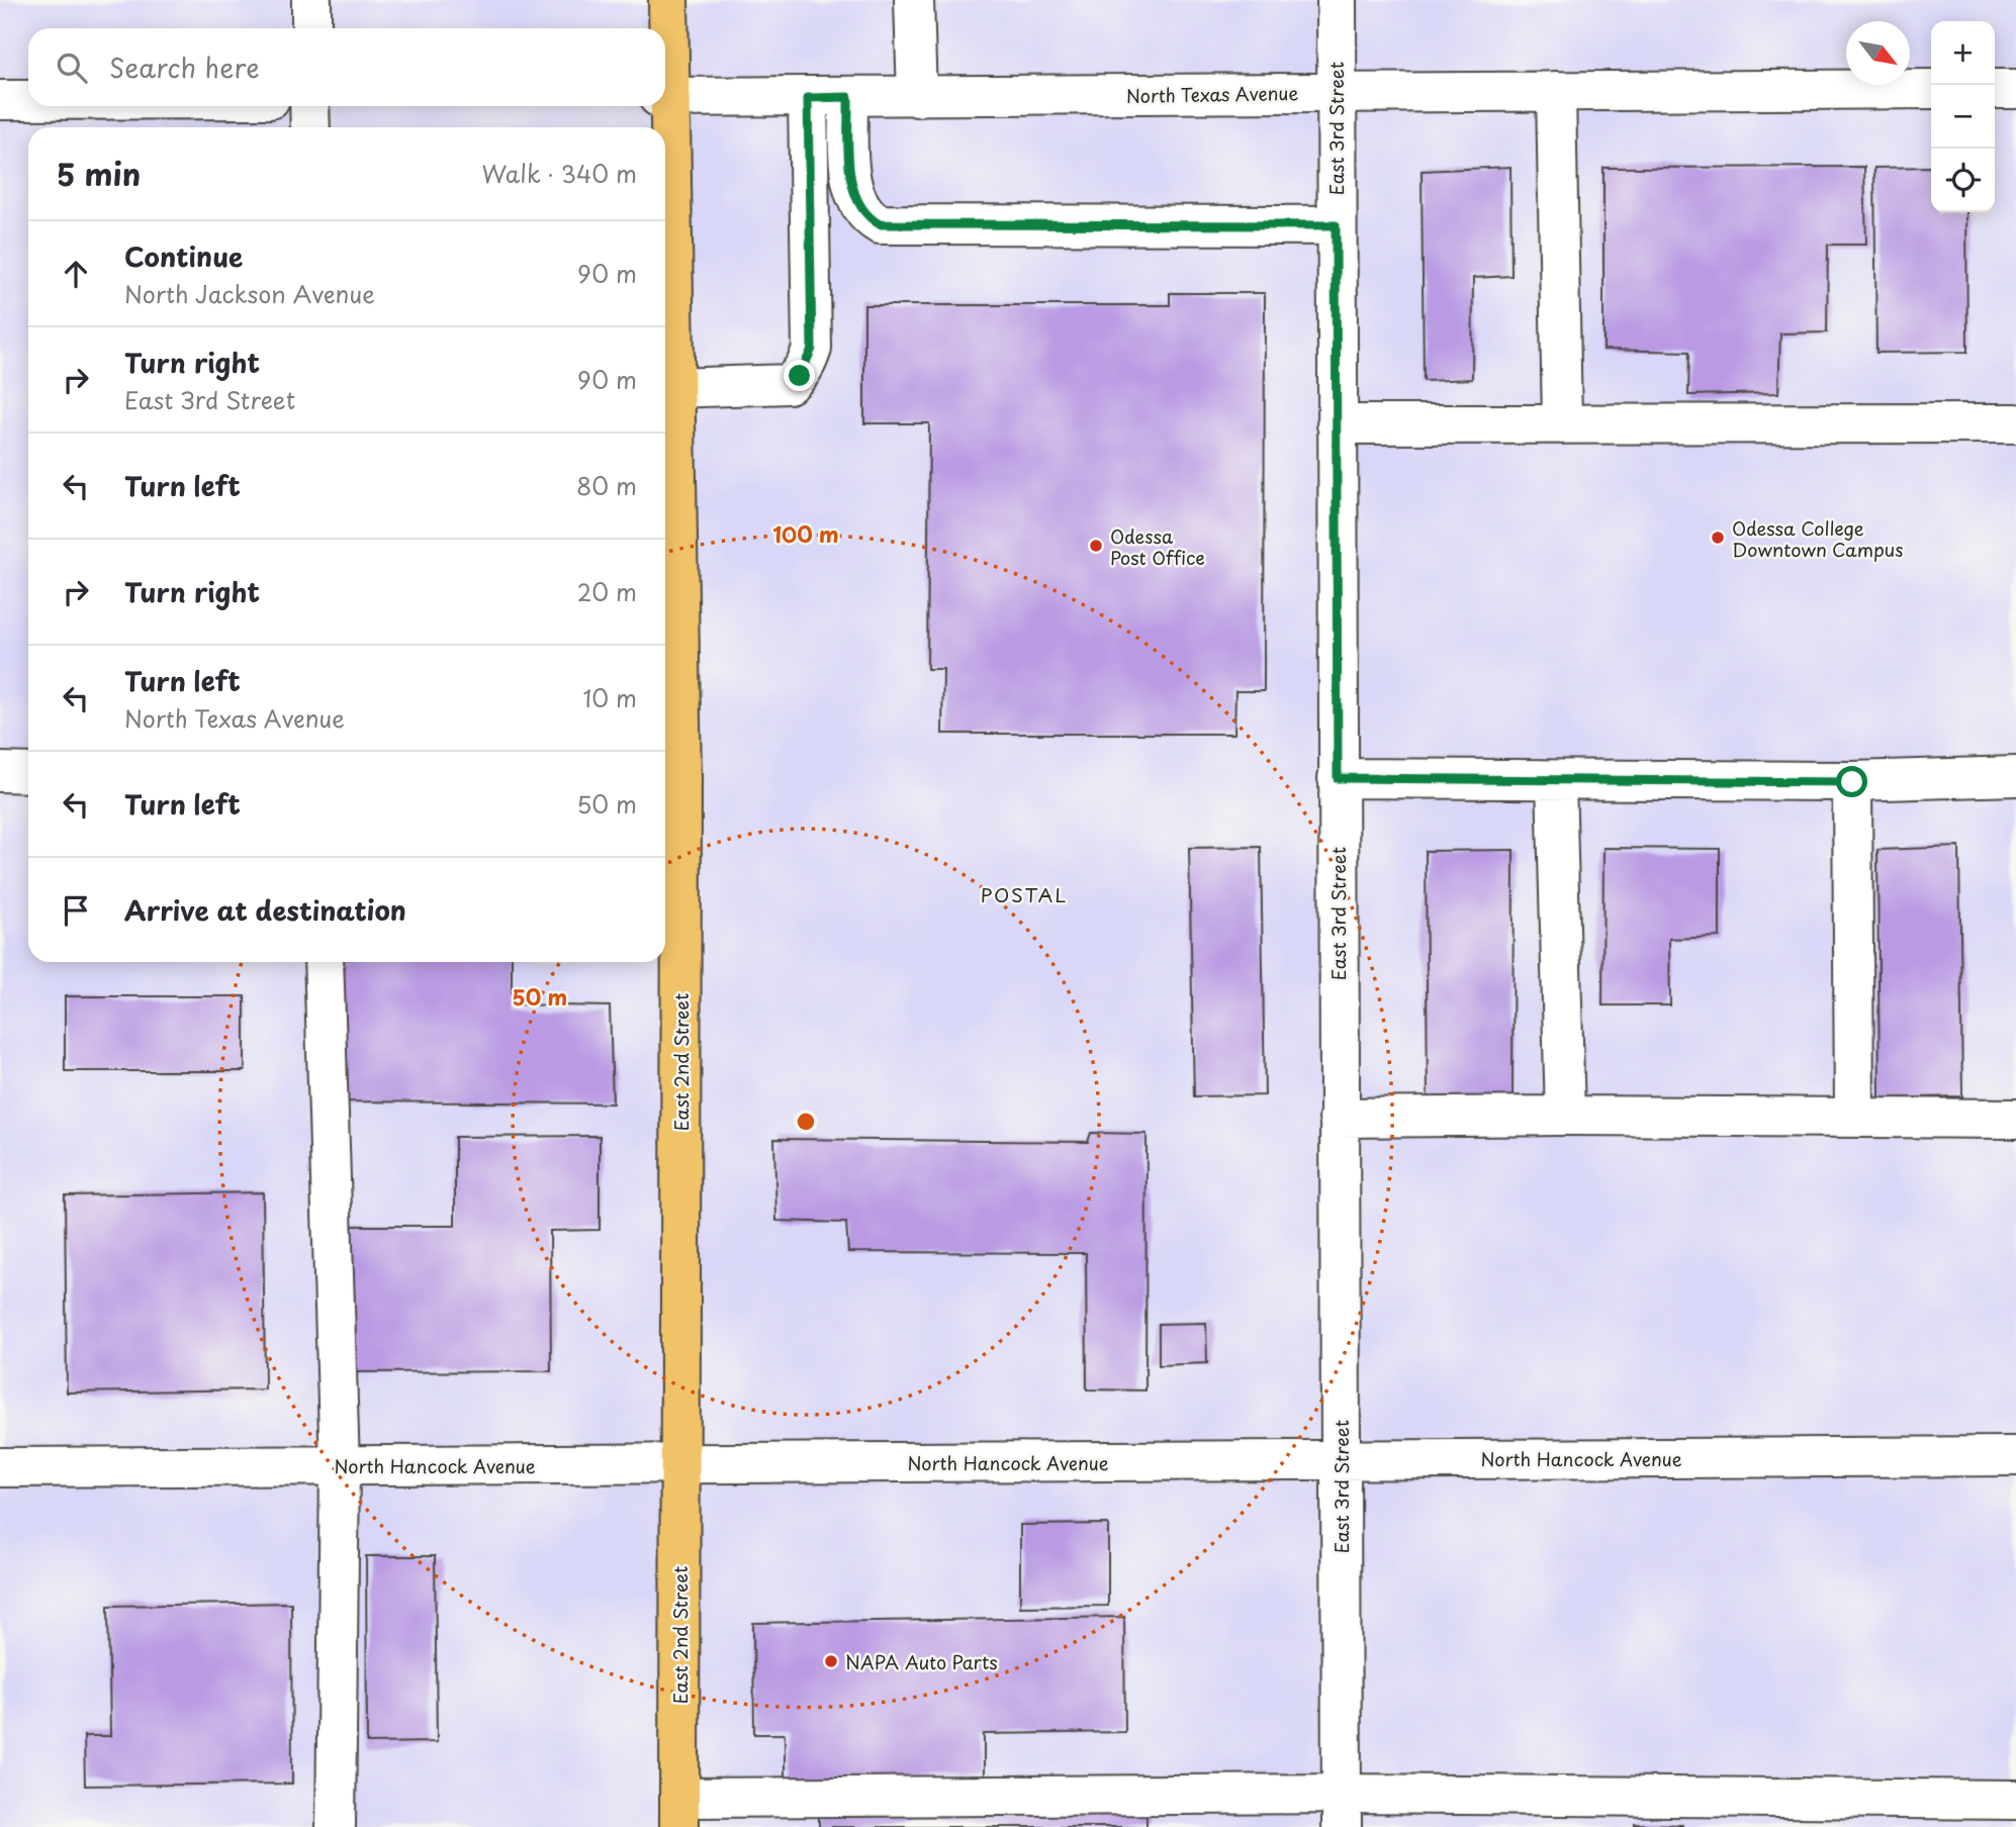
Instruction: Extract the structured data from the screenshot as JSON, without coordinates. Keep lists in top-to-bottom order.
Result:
{
  "streets": {
    "main road": ["East 2nd Street"],
    "street": ["North Texas Avenue", "East 3rd Street", "North Hancock Avenue"]
  },
  "crossings": [
    ["North Texas Avenue", "East 3rd Street"],
    ["East 3rd Street", "North Hancock Avenue"],
    ["East 2nd Street", "North Hancock Avenue"]
  ],
  "districts": ["POSTAL"],
  "places": ["Odessa College Downtown Campus", "Odessa Post Office", "NAPA Auto Parts"],
  "north": "bottom right",
  "page": {
    "map_buttons": ["+", "−"],
    "search": "Search here",
    "heading": ["5 min", "Walk · 340 m"],
    "list": [
      ["Continue", "North Jackson Avenue", "90 m"],
      ["Turn right", "East 3rd Street", "90 m"],
      ["Turn left", "80 m"],
      ["Turn right", "20 m"],
      ["Turn left", "North Texas Avenue", "10 m"],
      ["Turn left", "50 m"],
      "Arrive at destination"
    ]
  },
  "rings": ["100 m", "50 m"]
}
